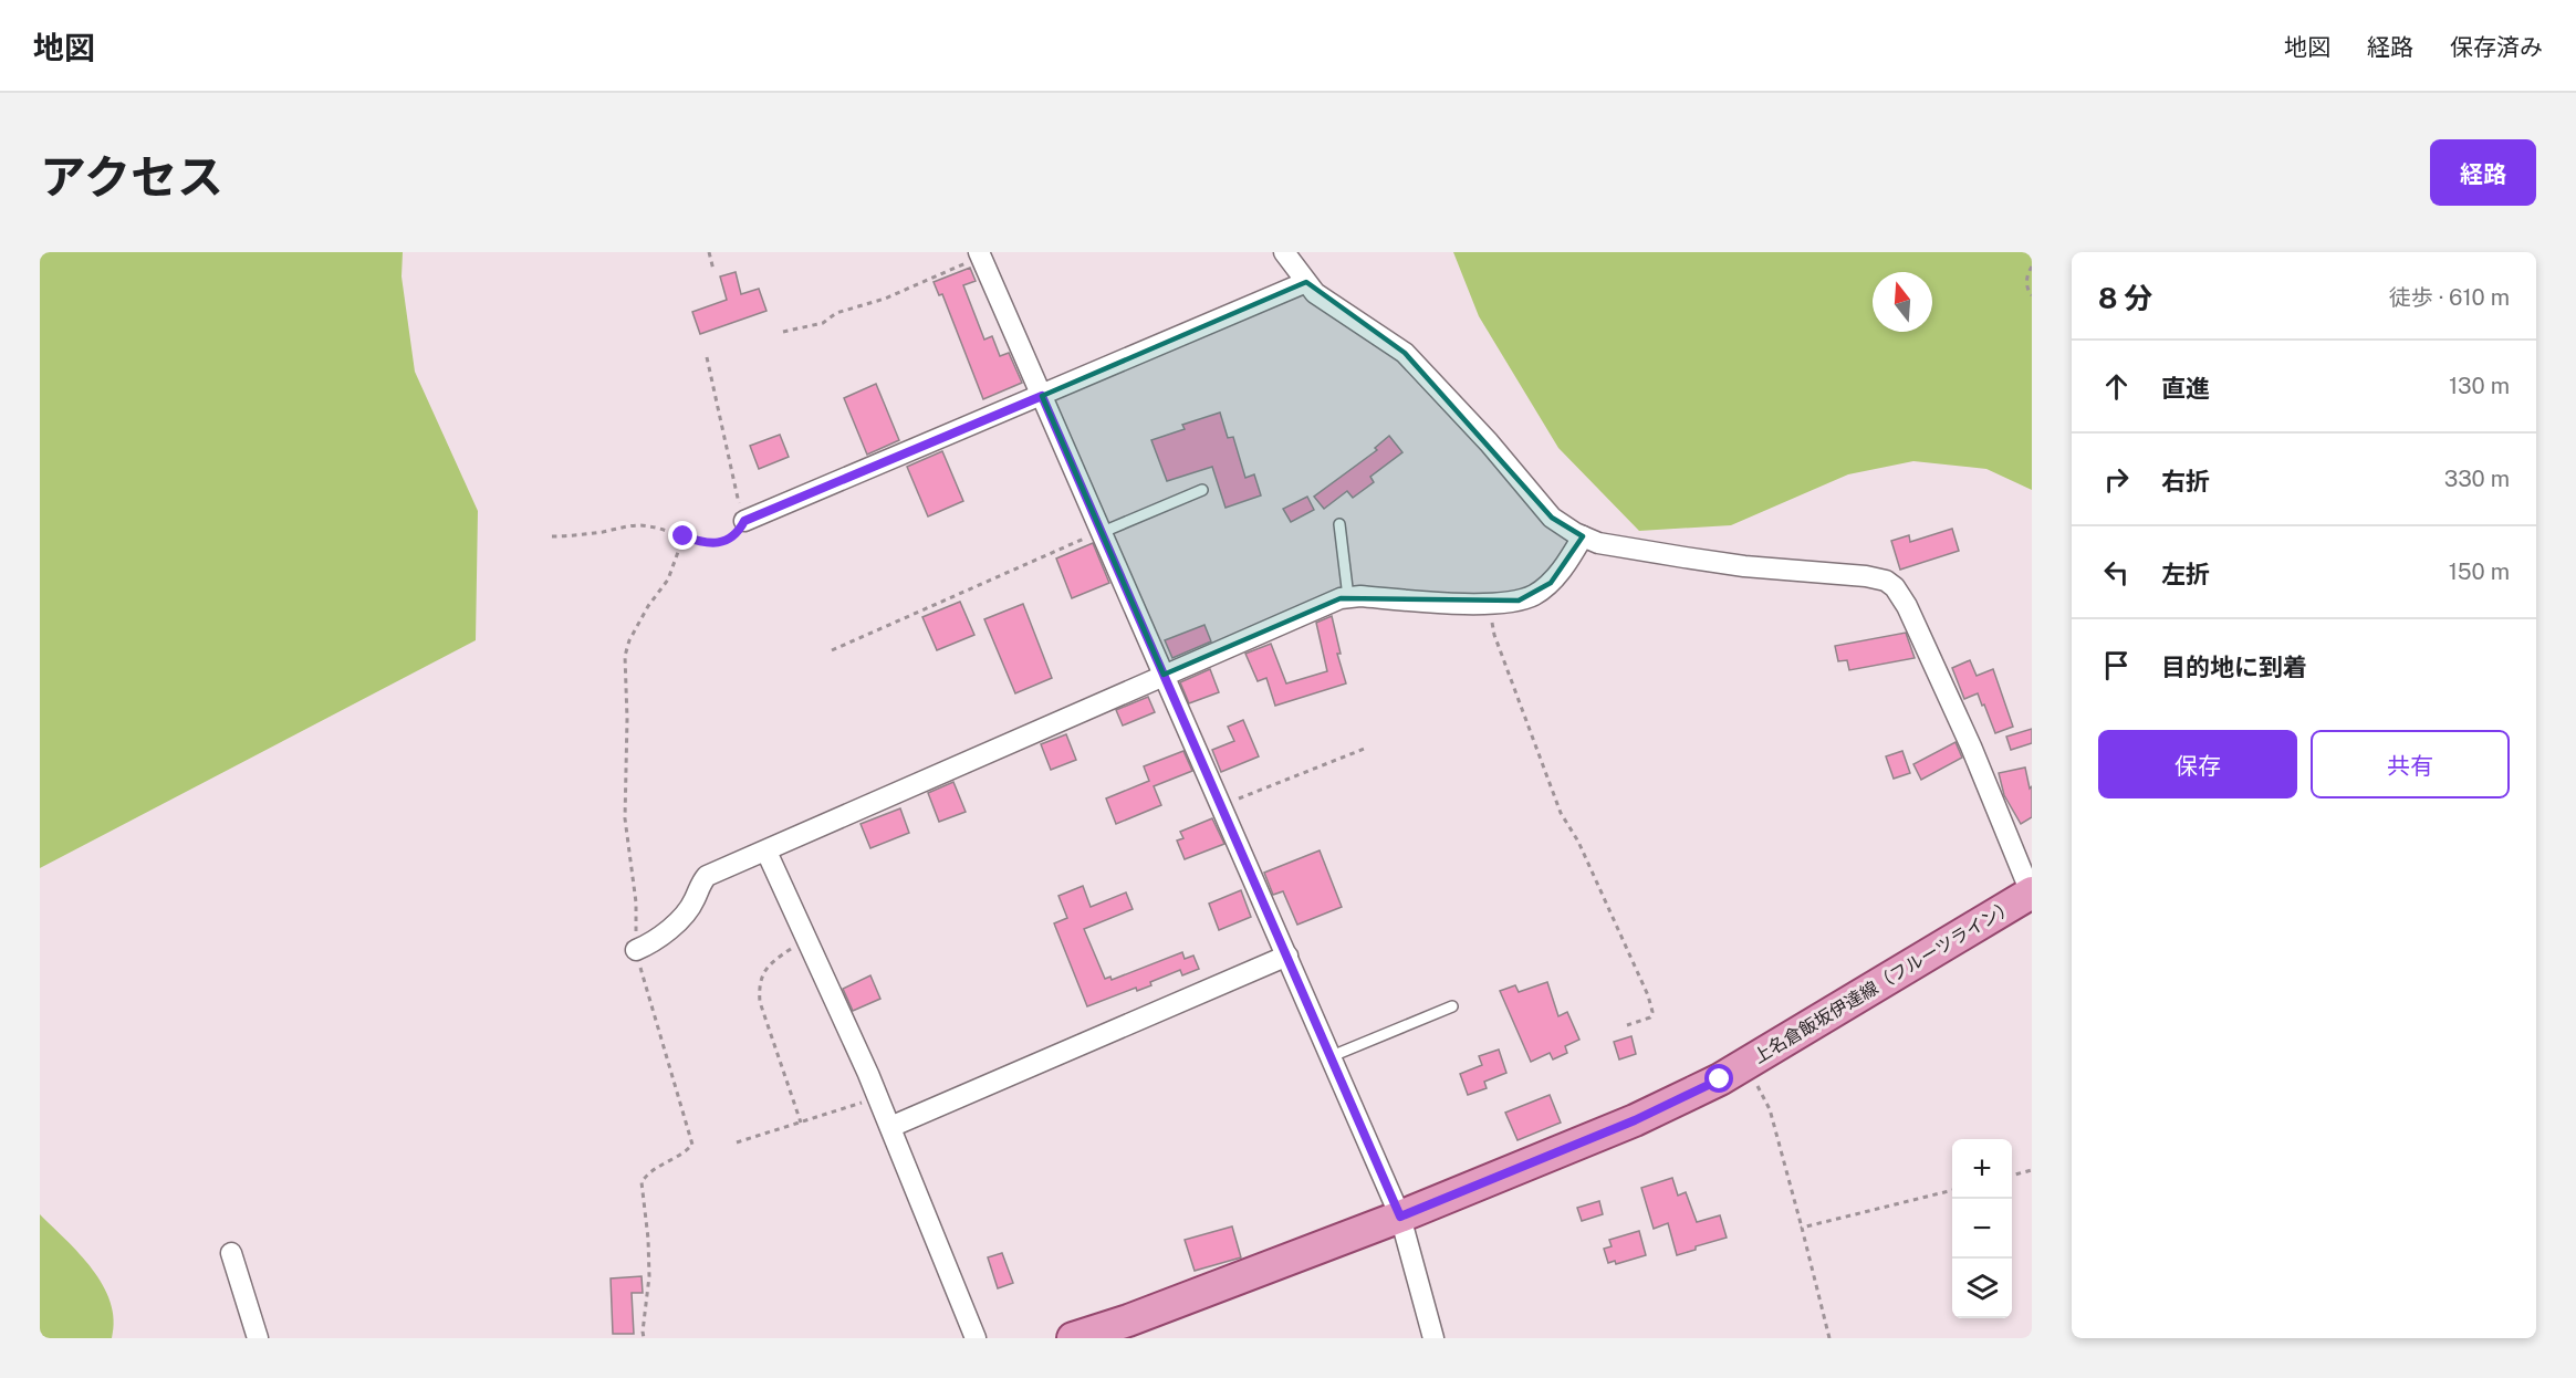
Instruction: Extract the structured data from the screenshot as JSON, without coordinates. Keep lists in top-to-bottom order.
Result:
{
  "streets": {
    "main road": ["上名倉飯坂伊達線（フルーツライン）"]
  },
  "north": "top",
  "page": {
    "header": "地図",
    "nav": ["地図", "経路", "保存済み"],
    "title": "アクセス",
    "buttons": [
      "経路",
      ["保存", "共有"]
    ],
    "heading": ["8 分", "徒歩 · 610 m"],
    "list": [
      ["直進", "130 m"],
      ["右折", "330 m"],
      ["左折", "150 m"],
      "目的地に到着"
    ],
    "map_buttons": ["+", "−"]
  }
}
